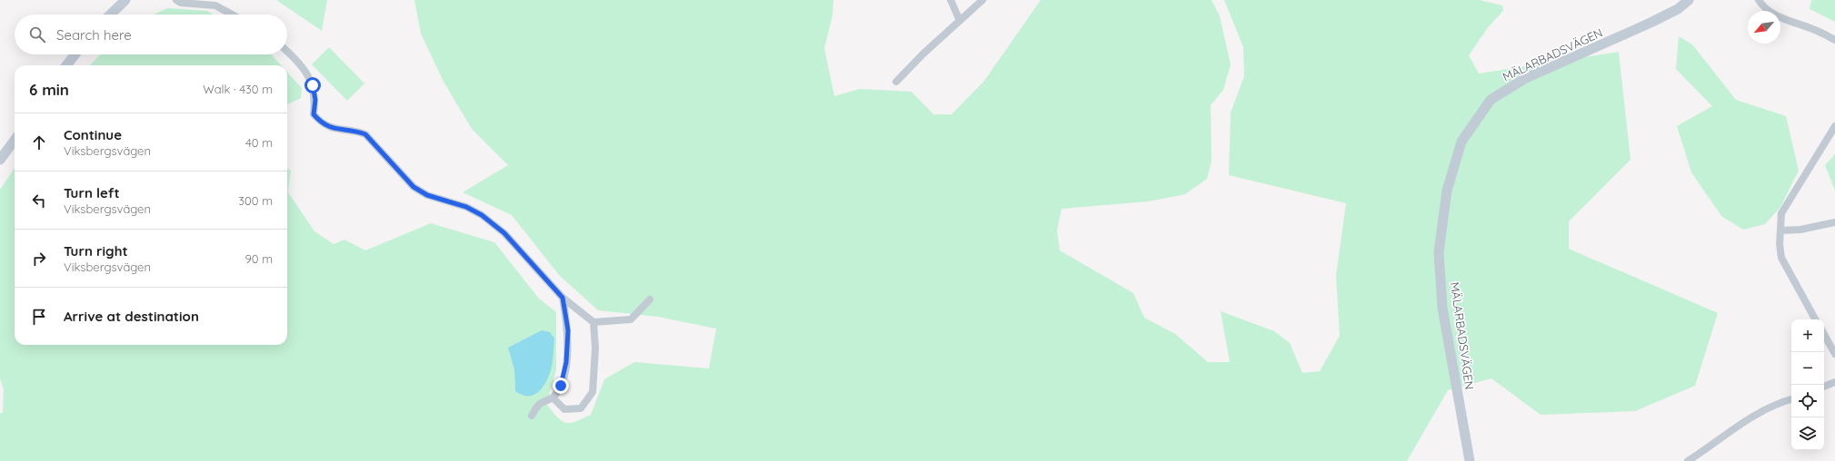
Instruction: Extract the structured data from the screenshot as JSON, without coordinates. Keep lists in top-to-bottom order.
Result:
{
  "streets": {
    "street": ["MÄLARBADSVÄGEN"]
  },
  "north": "bottom left",
  "page": {
    "search": "Search here",
    "heading": ["6 min", "Walk · 430 m"],
    "list": [
      ["Continue", "Viksbergsvägen", "40 m"],
      ["Turn left", "Viksbergsvägen", "300 m"],
      ["Turn right", "Viksbergsvägen", "90 m"],
      "Arrive at destination"
    ],
    "map_buttons": ["+", "−"]
  }
}
